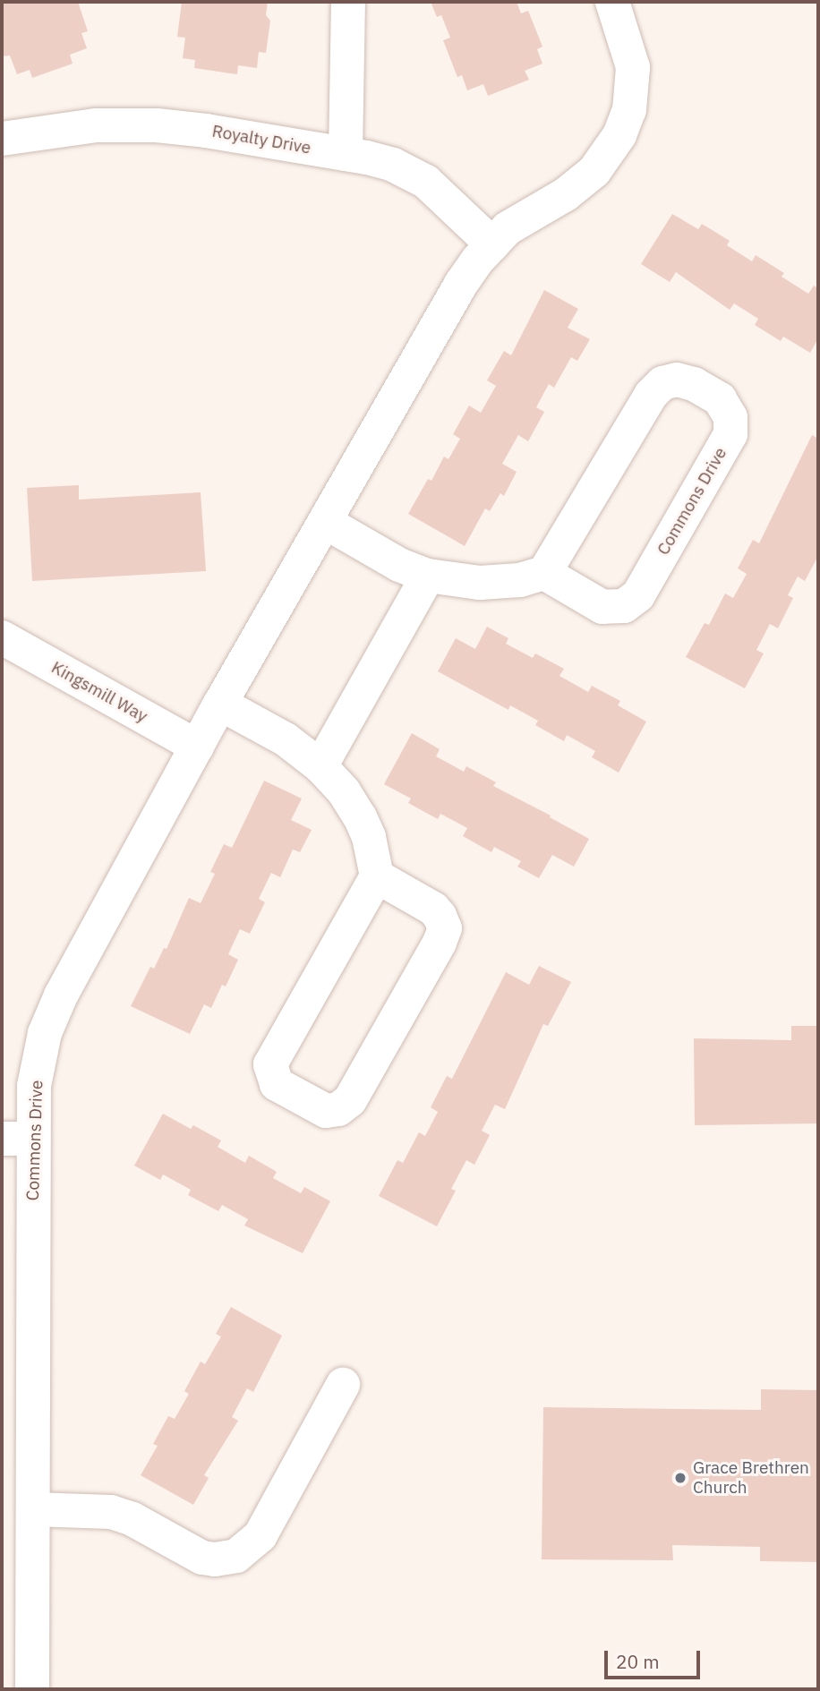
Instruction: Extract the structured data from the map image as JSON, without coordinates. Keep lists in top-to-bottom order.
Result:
{
  "streets": {
    "street": ["Royalty Drive", "Commons Drive", "Kingsmill Way"]
  },
  "crossings": [
    ["Royalty Drive", "Commons Drive"],
    ["Commons Drive", "Kingsmill Way"]
  ],
  "places": ["Grace Brethren Church"],
  "scale_bar": "20 m"
}
